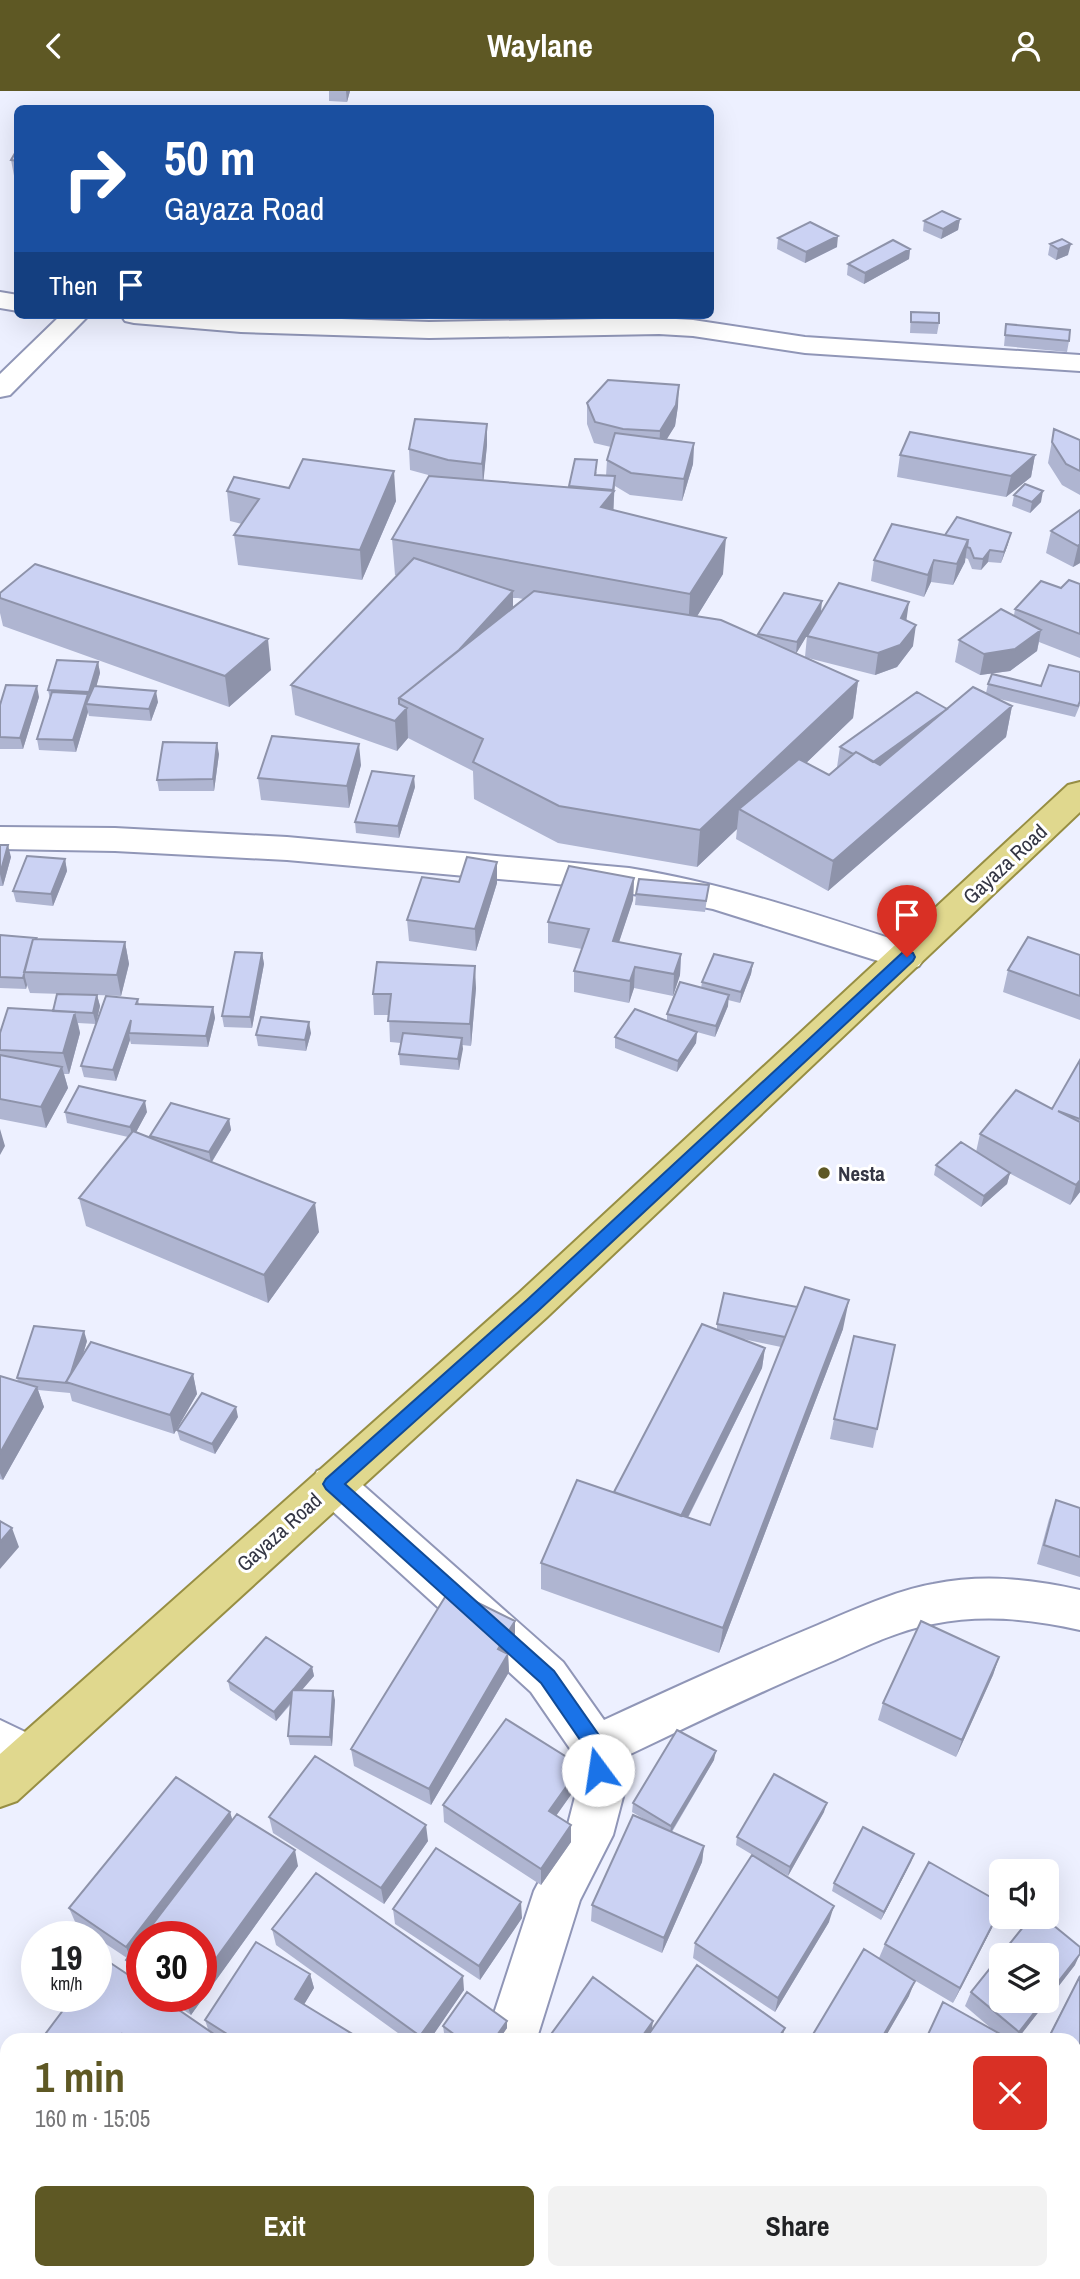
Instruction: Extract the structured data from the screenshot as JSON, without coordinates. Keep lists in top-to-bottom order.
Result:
{
  "streets": {
    "main road": ["Gayaza Road"]
  },
  "places": ["Nesta"],
  "page": {
    "header": "Waylane",
    "turn": ["50 m", "Gayaza Road"],
    "then": "Then",
    "speed": "19 km/h",
    "limit": "30",
    "heading": ["1 min", "160 m · 15:05"],
    "buttons": ["Exit", "Share"]
  }
}
